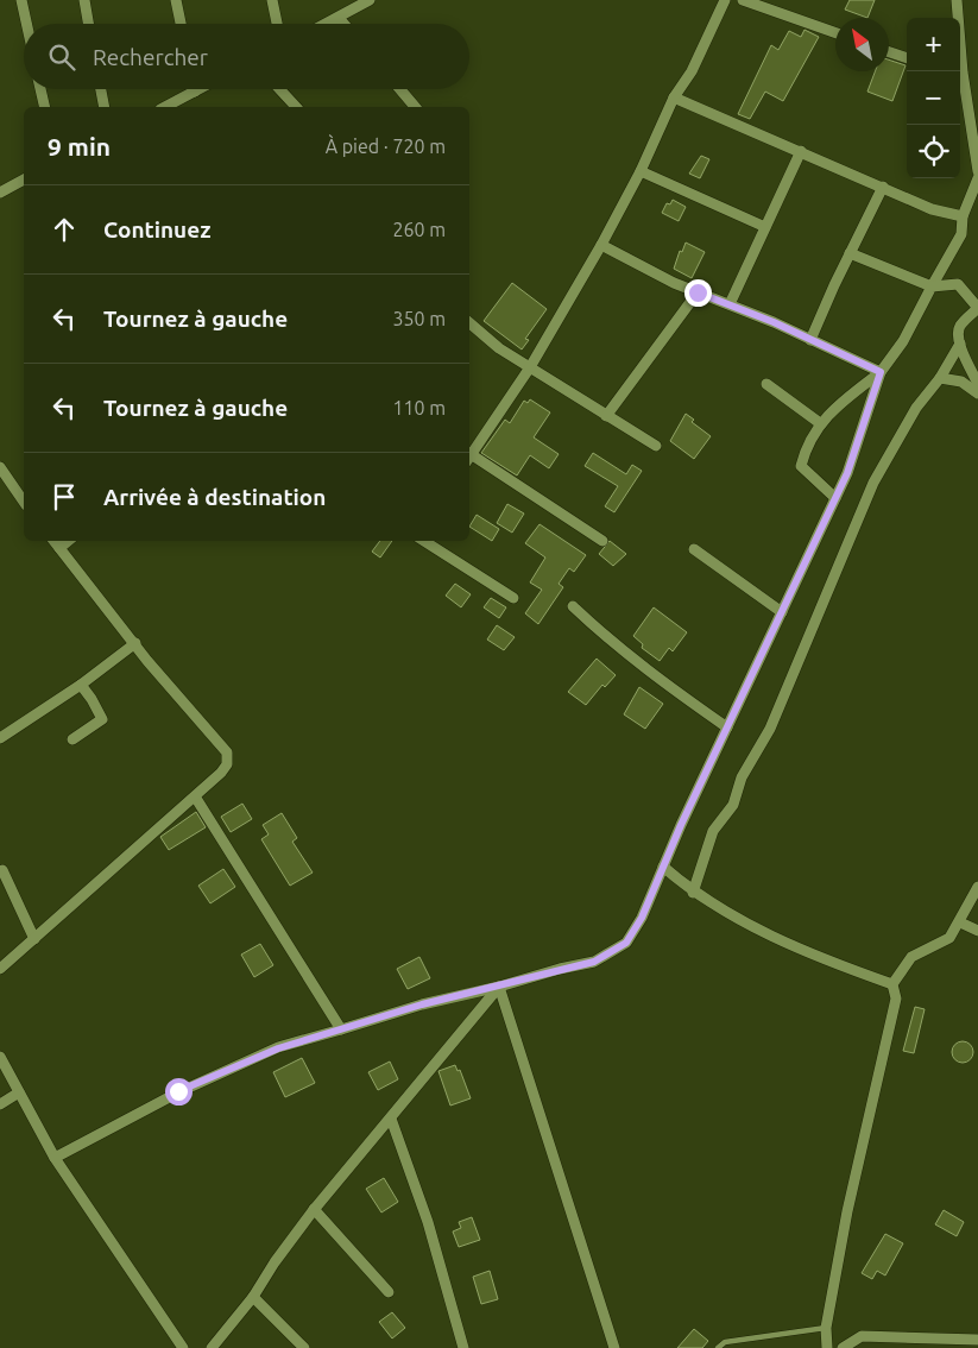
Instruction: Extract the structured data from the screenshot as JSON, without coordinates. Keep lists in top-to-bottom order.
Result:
{
  "north": "top left",
  "page": {
    "map_buttons": ["+", "−"],
    "search": "Rechercher",
    "heading": ["9 min", "À pied · 720 m"],
    "list": [
      ["Continuez", "260 m"],
      ["Tournez à gauche", "350 m"],
      ["Tournez à gauche", "110 m"],
      "Arrivée à destination"
    ]
  }
}
